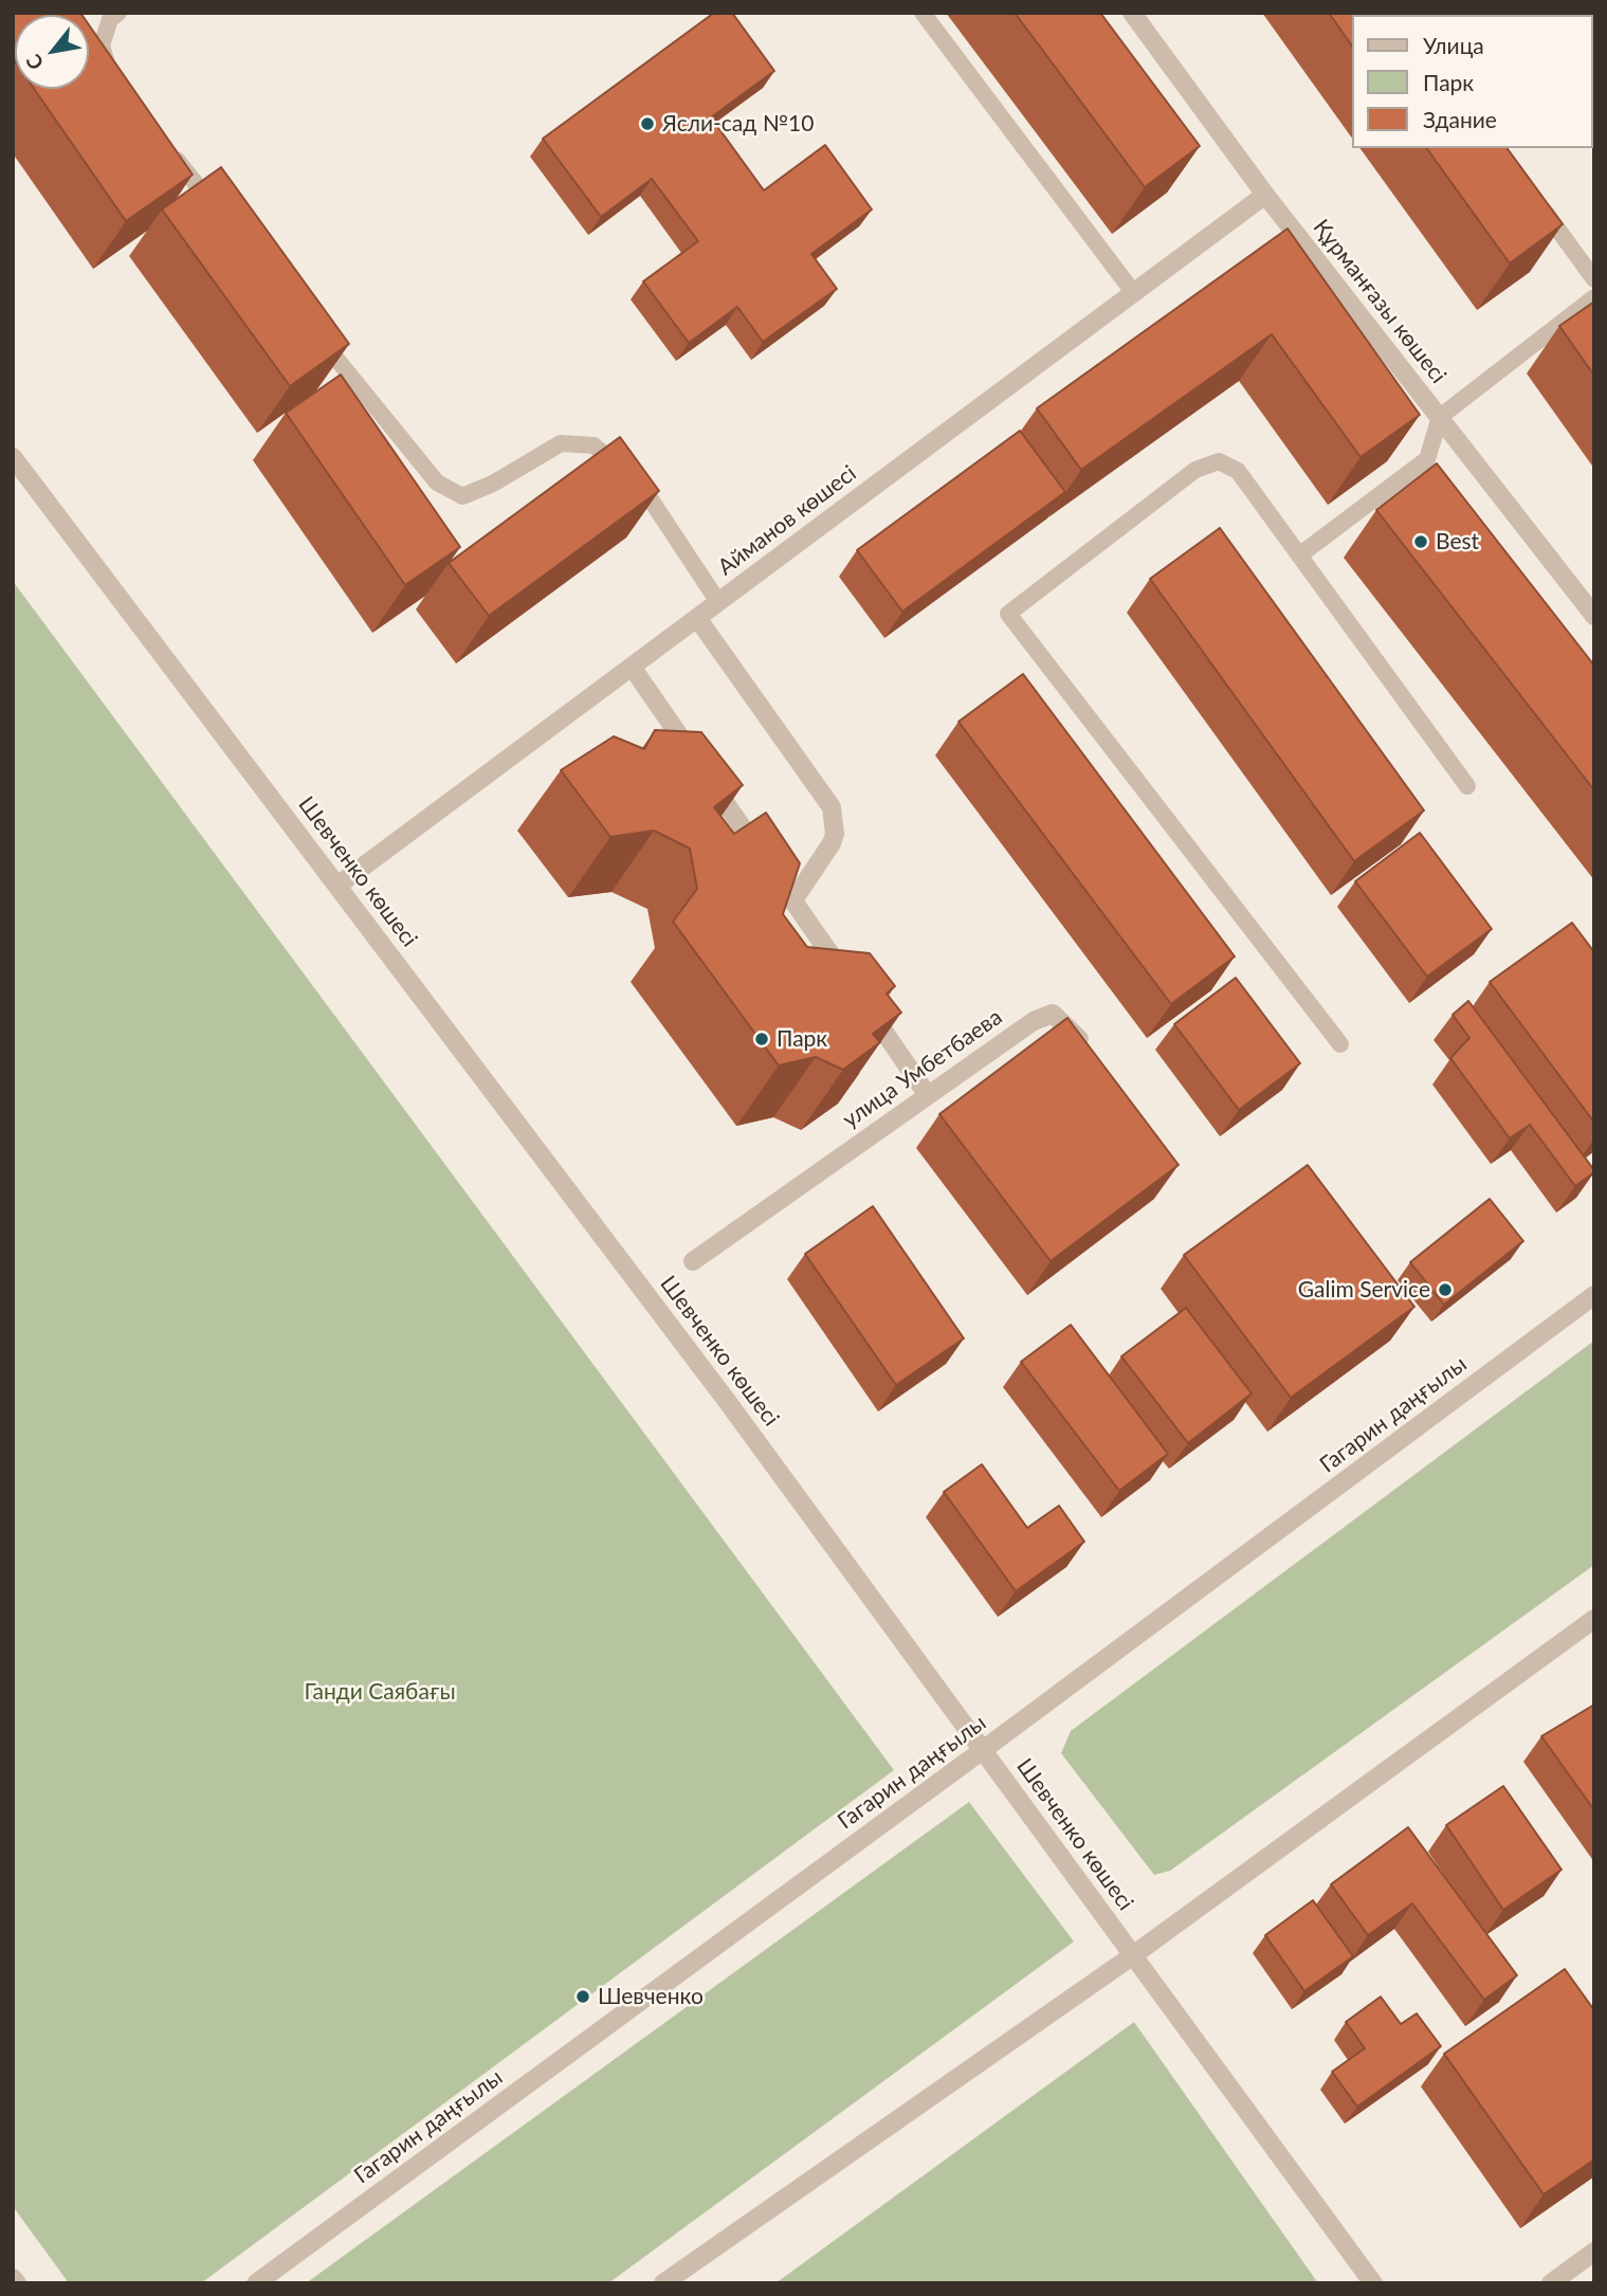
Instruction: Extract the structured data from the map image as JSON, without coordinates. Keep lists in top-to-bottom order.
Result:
{
  "streets": {
    "street": [
      "Құрманғазы көшесі",
      "Айманов көшесі",
      "Шевченко көшесі",
      "улица Умбетбаева",
      "Гагарин даңғылы"
    ]
  },
  "crossings": [
    ["Құрманғазы көшесі", "Айманов көшесі"],
    ["Айманов көшесі", "Шевченко көшесі"],
    ["Шевченко көшесі", "Гагарин даңғылы"]
  ],
  "parks": ["Ганди Саябағы"],
  "places": [
    "Ясли-сад №10",
    "Best",
    "Парк",
    "Galim Service",
    "Шевченко"
  ],
  "legend": ["Улица", "Парк", "Здание"],
  "north": "bottom left"
}
